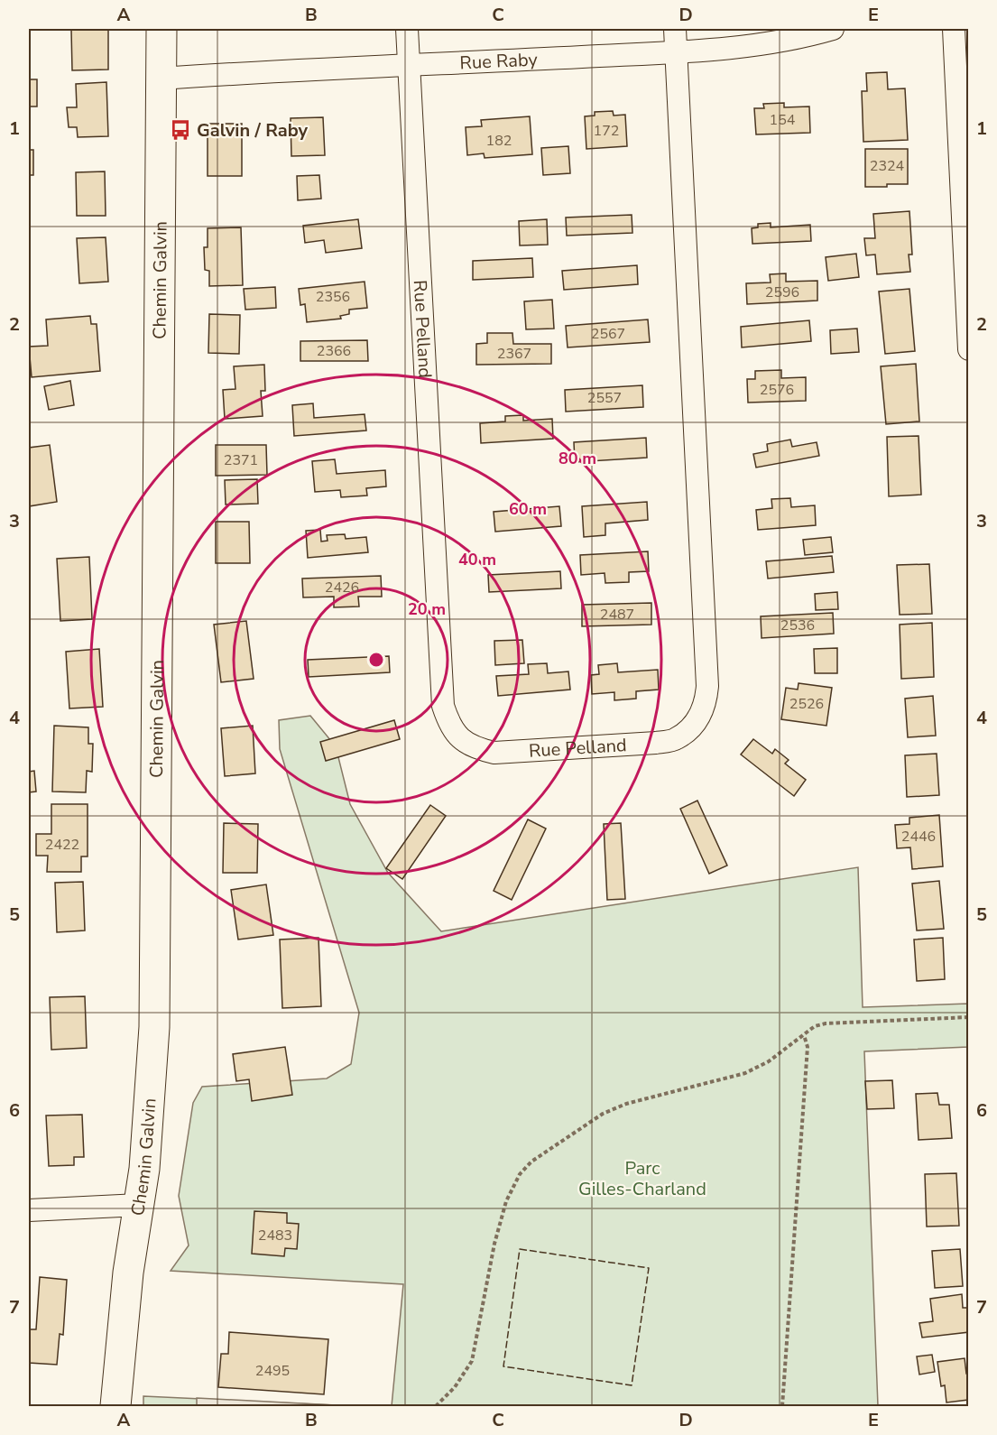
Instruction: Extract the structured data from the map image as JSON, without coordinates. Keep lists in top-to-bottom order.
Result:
{
  "streets": {
    "street": ["Rue Raby", "Chemin Galvin", "Rue Pelland"]
  },
  "crossings": [
    ["Rue Raby", "Chemin Galvin"],
    ["Rue Raby", "Rue Pelland"]
  ],
  "parks": ["Parc Gilles-Charland"],
  "places": {
    "bus stop": ["Galvin / Raby"]
  },
  "house_numbers": [
    "154",
    "172",
    "182",
    "2324",
    "2596",
    "2356",
    "2567",
    "2366",
    "2367",
    "2576",
    "2557",
    "2371",
    "2426",
    "2487",
    "2536",
    "2526",
    "2446",
    "2422",
    "2483",
    "2495"
  ],
  "grid": {
    "columns": [
      "A",
      "B",
      "C",
      "D",
      "E"
    ],
    "rows": [
      "1",
      "2",
      "3",
      "4",
      "5",
      "6",
      "7"
    ]
  },
  "rings": [
    "80 m",
    "60 m",
    "40 m",
    "20 m"
  ]
}
